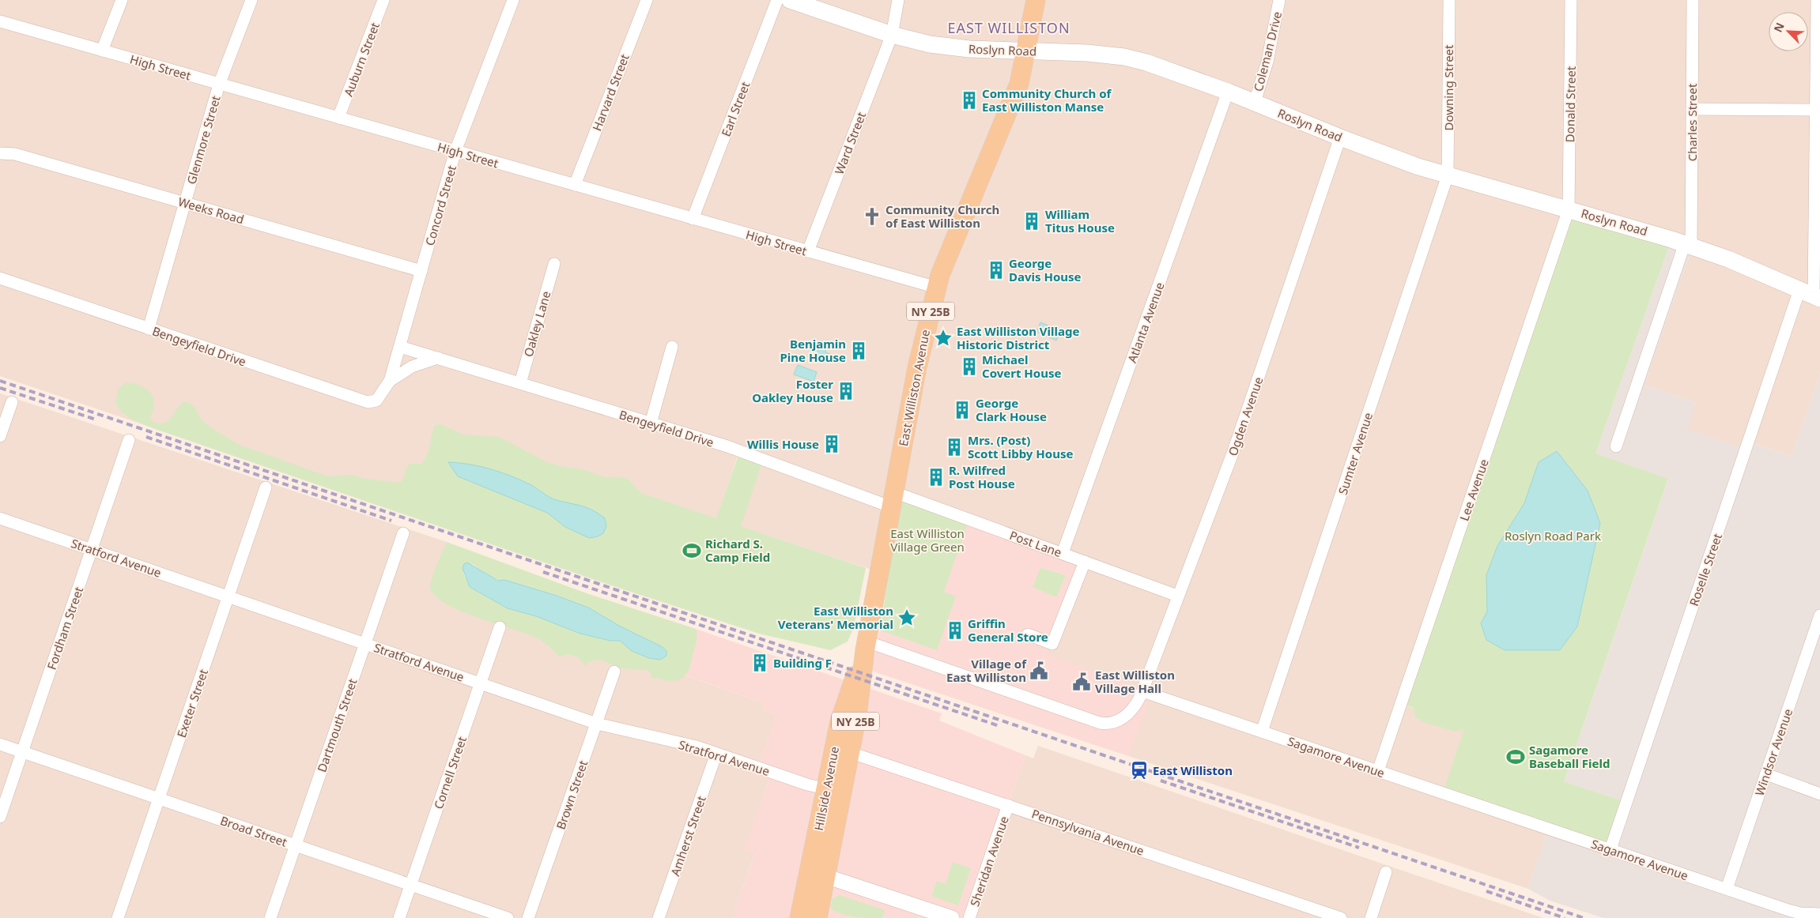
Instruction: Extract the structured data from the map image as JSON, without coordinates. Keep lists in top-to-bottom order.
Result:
{
  "streets": {
    "main road": [
      "Roslyn Road",
      "NY 25B",
      "East Williston Avenue",
      "Hillside Avenue"
    ],
    "street": [
      "Coleman Drive",
      "Auburn Street",
      "High Street",
      "Downing Street",
      "Harvard Street",
      "Donald Street",
      "Earl Street",
      "Charles Street",
      "Glenmore Street",
      "Ward Street",
      "Concord Street",
      "Weeks Road",
      "Atlanta Avenue",
      "Oakley Lane",
      "Bengeyfield Drive",
      "Ogden Avenue",
      "Sumter Avenue",
      "Lee Avenue",
      "Post Lane",
      "Stratford Avenue",
      "Roselle Street",
      "Fordham Street",
      "Exeter Street",
      "Dartmouth Street",
      "Windsor Avenue",
      "Sagamore Avenue",
      "Cornell Street",
      "Brown Street",
      "Broad Street",
      "Pennsylvania Avenue",
      "Amherst Street",
      "Sheridan Avenue"
    ]
  },
  "crossings": [
    ["Roslyn Road", "Coleman Drive"],
    ["Roslyn Road", "Downing Street"],
    ["Roslyn Road", "Donald Street"],
    ["Roslyn Road", "Charles Street"],
    ["Roslyn Road", "Ward Street"],
    ["Roslyn Road", "Atlanta Avenue"],
    ["Roslyn Road", "East Williston Avenue"],
    ["Roslyn Road", "Ogden Avenue"],
    ["Roslyn Road", "Sumter Avenue"],
    ["Roslyn Road", "Lee Avenue"],
    ["Roslyn Road", "Roselle Street"],
    ["Auburn Street", "High Street"],
    ["High Street", "Harvard Street"],
    ["High Street", "Earl Street"],
    ["High Street", "Glenmore Street"],
    ["High Street", "Ward Street"],
    ["High Street", "Concord Street"],
    ["High Street", "East Williston Avenue"],
    ["Downing Street", "Sumter Avenue"],
    ["Donald Street", "Lee Avenue"],
    ["Glenmore Street", "Weeks Road"],
    ["Glenmore Street", "Bengeyfield Drive"],
    ["Concord Street", "Weeks Road"],
    ["Concord Street", "Bengeyfield Drive"],
    ["Atlanta Avenue", "Post Lane"],
    ["Oakley Lane", "Bengeyfield Drive"],
    ["Bengeyfield Drive", "East Williston Avenue"],
    ["Bengeyfield Drive", "Post Lane"],
    ["East Williston Avenue", "Post Lane"],
    ["East Williston Avenue", "Hillside Avenue"],
    ["Ogden Avenue", "Post Lane"],
    ["Ogden Avenue", "Sagamore Avenue"],
    ["Sumter Avenue", "Sagamore Avenue"],
    ["Lee Avenue", "Sagamore Avenue"],
    ["Stratford Avenue", "Fordham Street"],
    ["Stratford Avenue", "Exeter Street"],
    ["Stratford Avenue", "Dartmouth Street"],
    ["Stratford Avenue", "Cornell Street"],
    ["Stratford Avenue", "Hillside Avenue"],
    ["Stratford Avenue", "Brown Street"],
    ["Stratford Avenue", "Amherst Street"],
    ["Roselle Street", "Sagamore Avenue"],
    ["Fordham Street", "Broad Street"],
    ["Exeter Street", "Broad Street"],
    ["Dartmouth Street", "Broad Street"],
    ["Windsor Avenue", "Sagamore Avenue"],
    ["Cornell Street", "Broad Street"],
    ["Hillside Avenue", "Pennsylvania Avenue"],
    ["Pennsylvania Avenue", "Sheridan Avenue"]
  ],
  "districts": ["EAST WILLISTON"],
  "parks": ["East Williston Village Green", "Roslyn Road Park"],
  "places": {
    "building": [
      "Community Church of East Williston Manse",
      "William Titus House",
      "George Davis House",
      "Benjamin Pine House",
      "Michael Covert House",
      "Foster Oakley House",
      "George Clark House",
      "Willis House",
      "Mrs. (Post) Scott Libby House",
      "R. Wilfred Post House",
      "Griffin General Store",
      "Building F"
    ],
    "church": ["Community Church of East Williston"],
    "place": ["East Williston Village Historic District", "East Williston Veterans' Memorial"],
    "sports": ["Richard S. Camp Field", "Sagamore Baseball Field"],
    "public building": ["Village of East Williston", "East Williston Village Hall"],
    "station": ["East Williston"]
  },
  "north": "top left"
}
